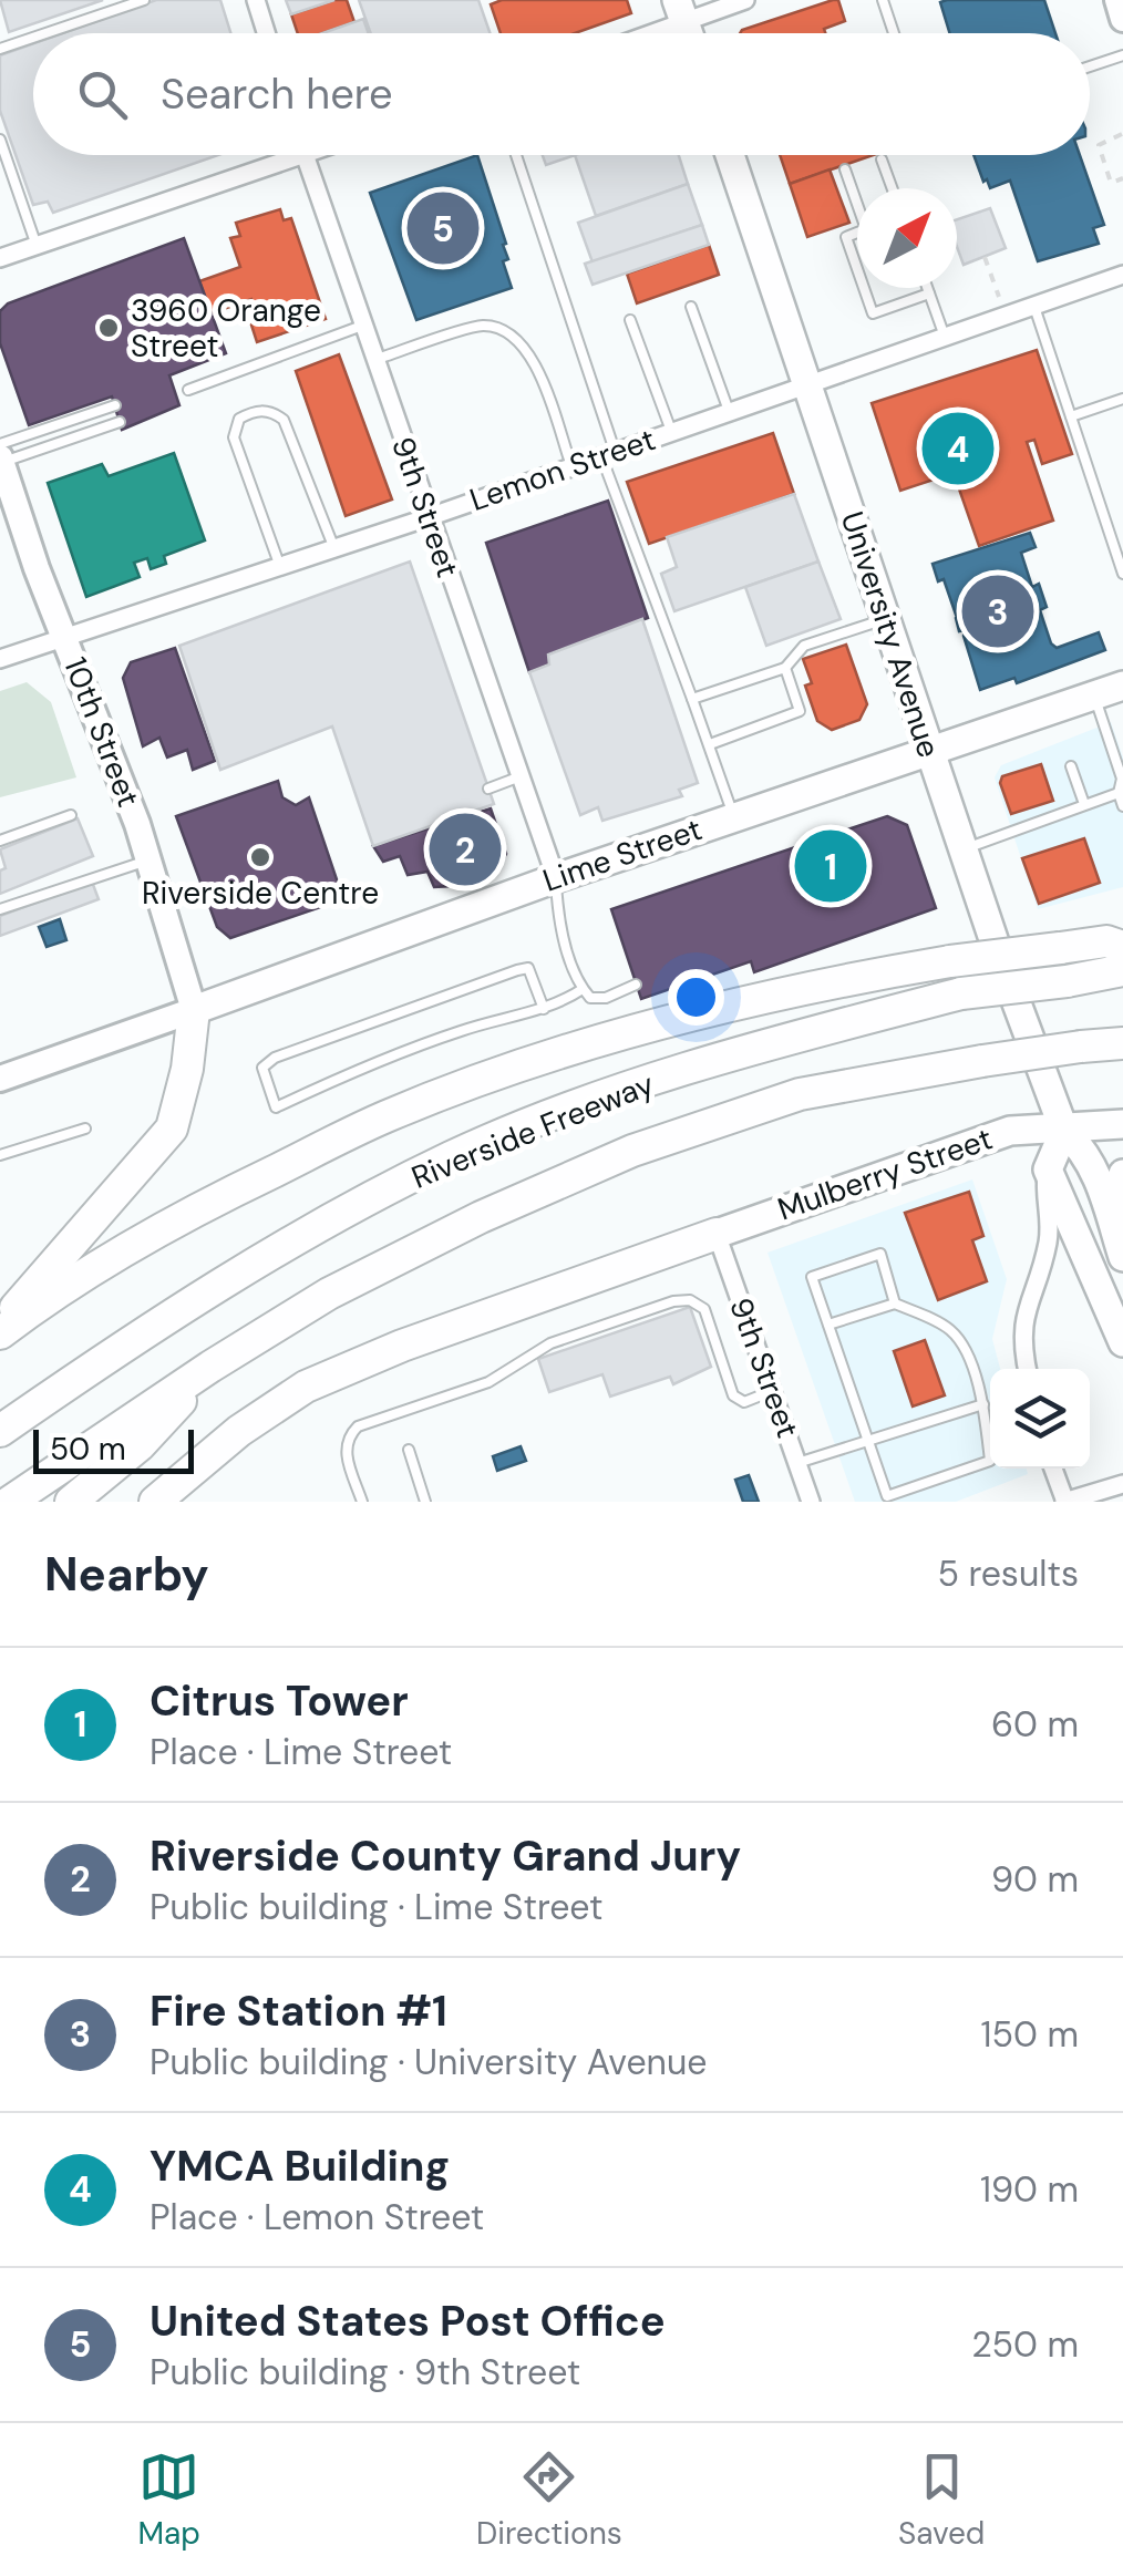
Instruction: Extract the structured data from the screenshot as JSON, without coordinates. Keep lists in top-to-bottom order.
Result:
{
  "streets": {
    "highway": ["Riverside Freeway"],
    "main road": ["University Avenue", "Lime Street", "Mulberry Street"],
    "street": ["Lemon Street", "9th Street", "10th Street"]
  },
  "crossings": [
    ["Lemon Street", "9th Street"],
    ["Lemon Street", "University Avenue"],
    ["Lemon Street", "10th Street"],
    ["9th Street", "Lime Street"],
    ["9th Street", "Mulberry Street"],
    ["University Avenue", "Lime Street"],
    ["University Avenue", "Mulberry Street"],
    ["10th Street", "Lime Street"]
  ],
  "places": ["3960 Orange Street", "Riverside Centre"],
  "scale_bar": "50 m",
  "north": "top right",
  "page": {
    "search": "Search here",
    "pins": [
      "5",
      "4",
      "3",
      "2",
      "1"
    ],
    "scale": "50 m",
    "heading": ["Nearby", "5 results"],
    "list": [
      {
        "mark": "1",
        "name": "Citrus Tower",
        "note": "Place · Lime Street",
        "value": "60 m"
      },
      {
        "mark": "2",
        "name": "Riverside County Grand Jury",
        "note": "Public building · Lime Street",
        "value": "90 m"
      },
      {
        "mark": "3",
        "name": "Fire Station #1",
        "note": "Public building · University Avenue",
        "value": "150 m"
      },
      {
        "mark": "4",
        "name": "YMCA Building",
        "note": "Place · Lemon Street",
        "value": "190 m"
      },
      {
        "mark": "5",
        "name": "United States Post Office",
        "note": "Public building · 9th Street",
        "value": "250 m"
      }
    ],
    "nav": ["Map", "Directions", "Saved"]
  }
}
